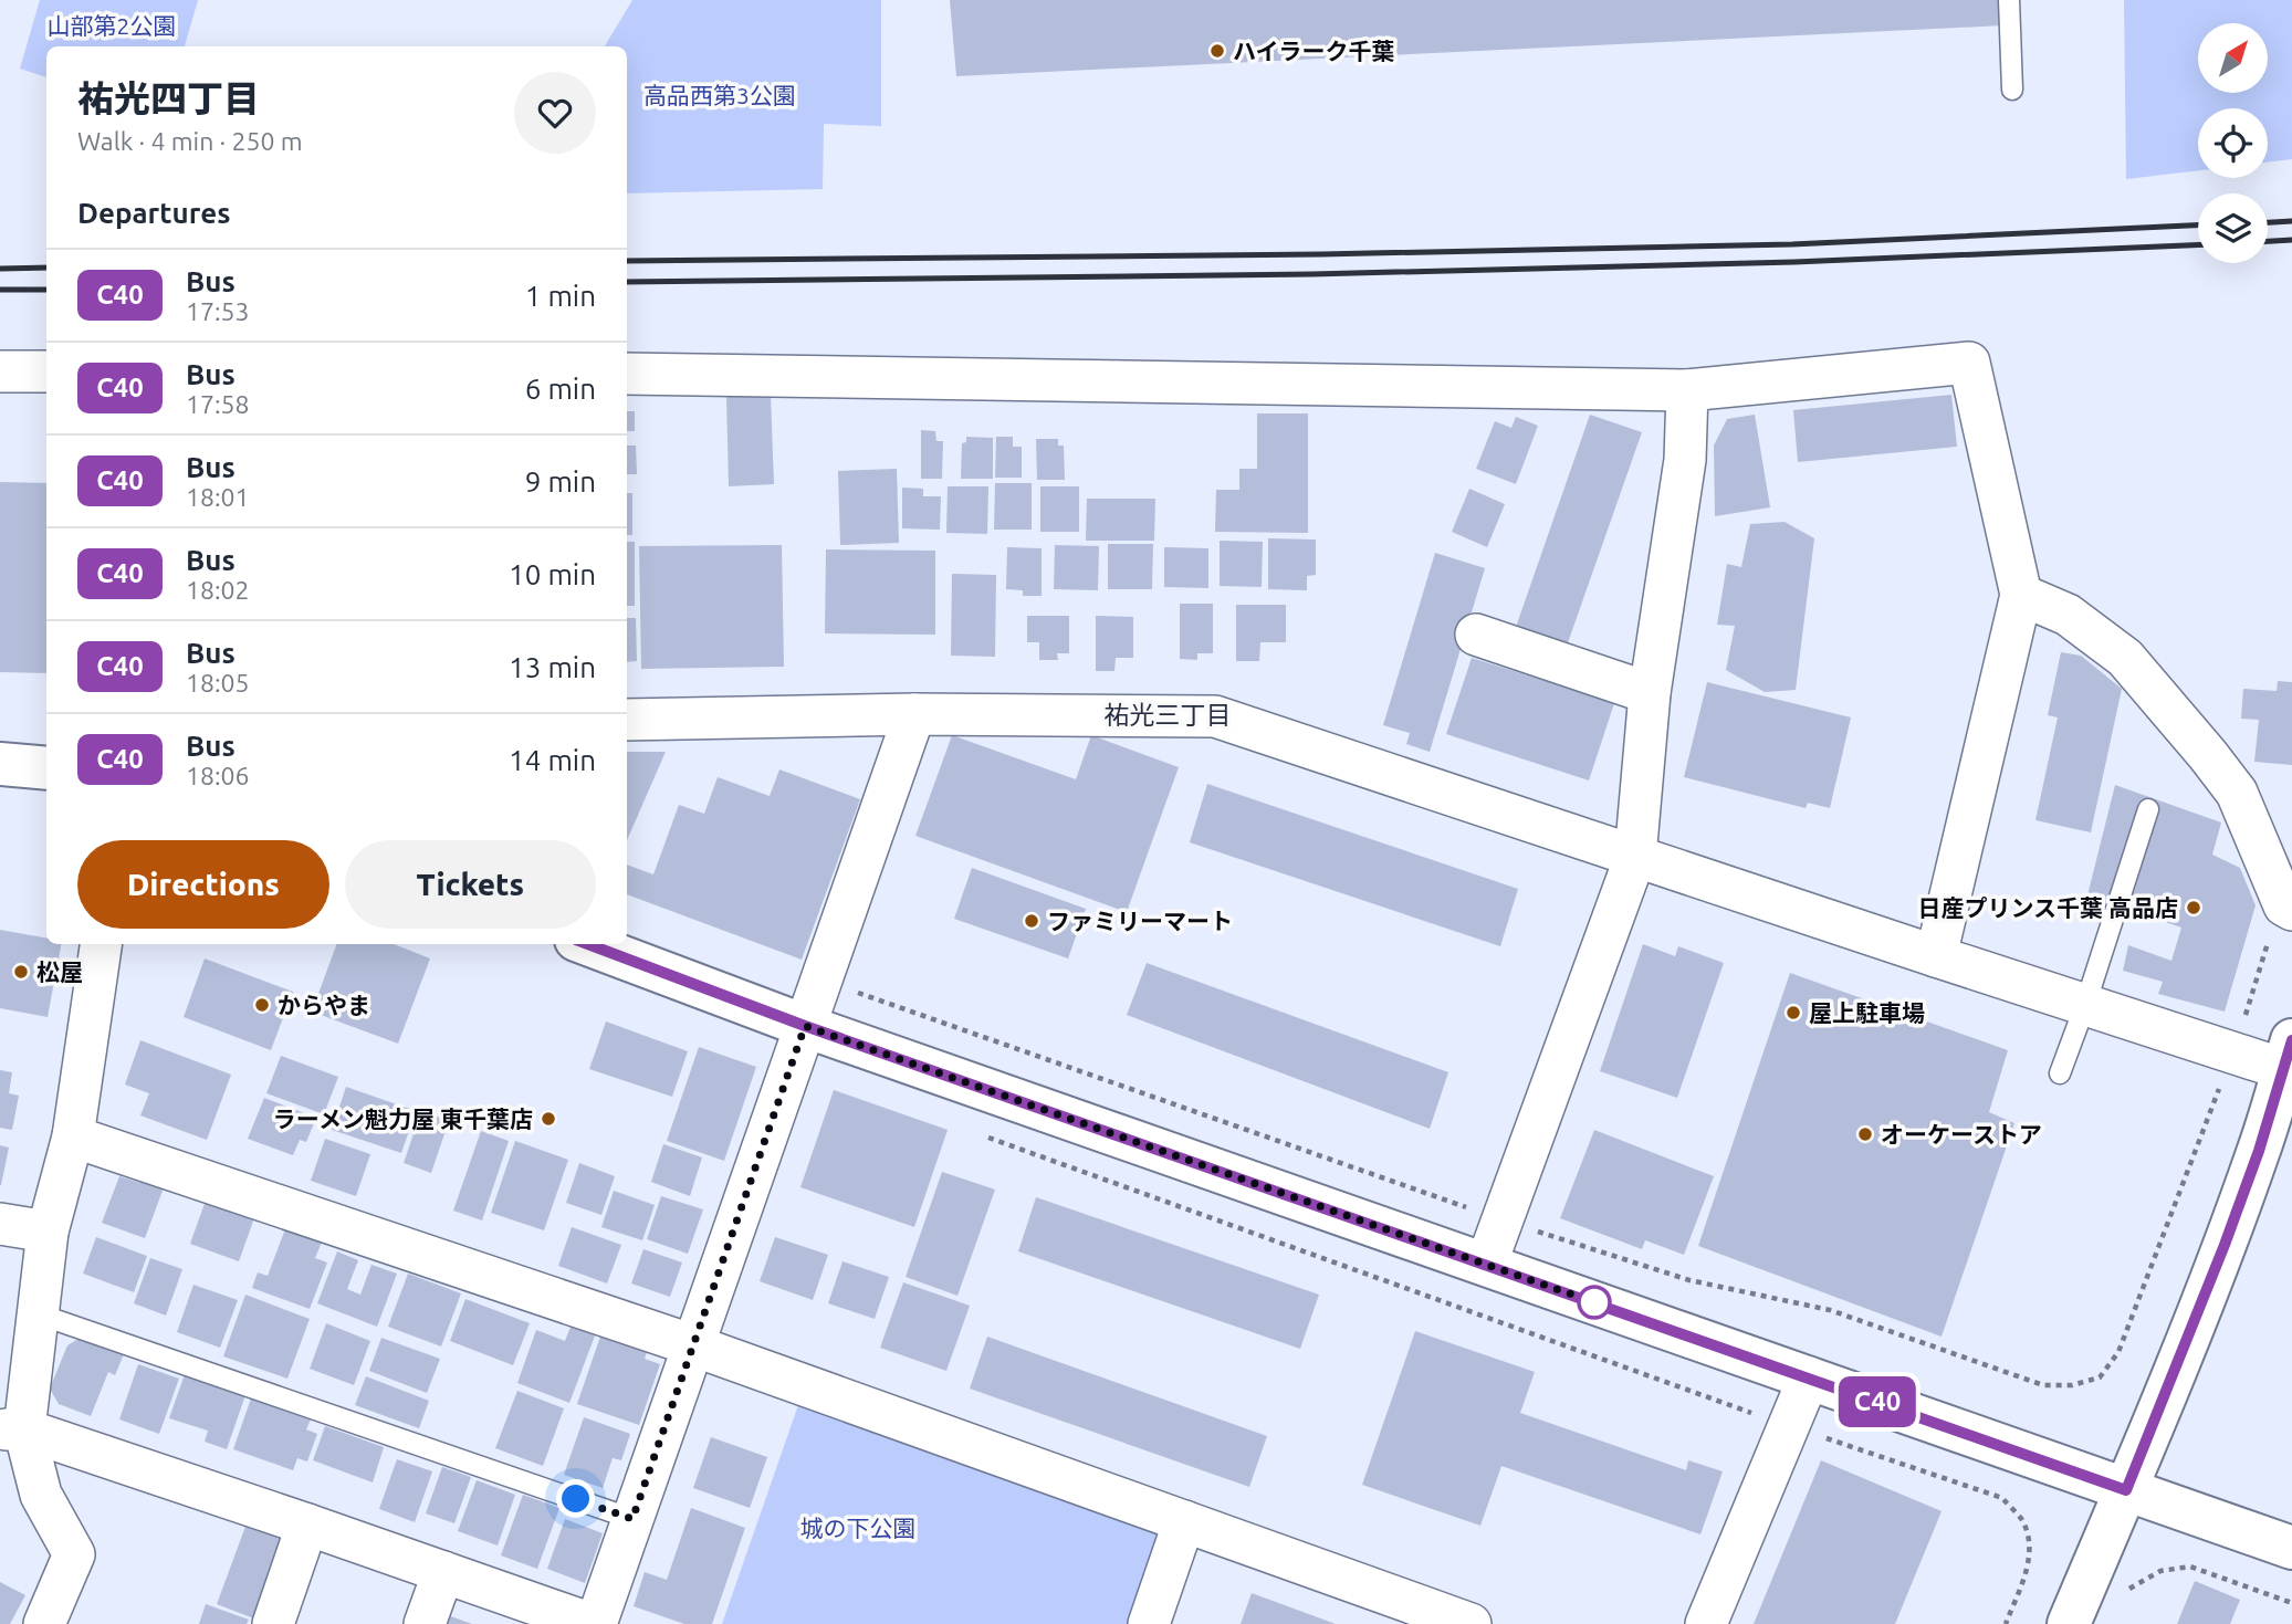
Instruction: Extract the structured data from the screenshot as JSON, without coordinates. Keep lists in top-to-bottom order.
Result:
{
  "districts": ["祐光三丁目"],
  "parks": ["山部第2公園", "高品西第3公園", "城の下公園"],
  "places": [
    "ハイラーク千葉",
    "日産プリンス千葉 高品店",
    "ファミリーマート",
    "松屋",
    "からやま",
    "屋上駐車場",
    "ラーメン魁力屋 東千葉店",
    "オーケーストア"
  ],
  "lines": ["bus line C40"],
  "north": "top right",
  "page": {
    "on_map": "C40",
    "heading": [
      ["祐光四丁目", "Walk · 4 min · 250 m"],
      "Departures"
    ],
    "list": [
      {
        "mark": "C40",
        "name": "Bus",
        "note": "17:53",
        "value": "1 min"
      },
      {
        "mark": "C40",
        "name": "Bus",
        "note": "17:58",
        "value": "6 min"
      },
      {
        "mark": "C40",
        "name": "Bus",
        "note": "18:01",
        "value": "9 min"
      },
      {
        "mark": "C40",
        "name": "Bus",
        "note": "18:02",
        "value": "10 min"
      },
      {
        "mark": "C40",
        "name": "Bus",
        "note": "18:05",
        "value": "13 min"
      },
      {
        "mark": "C40",
        "name": "Bus",
        "note": "18:06",
        "value": "14 min"
      }
    ],
    "buttons": ["Directions", "Tickets"]
  }
}
